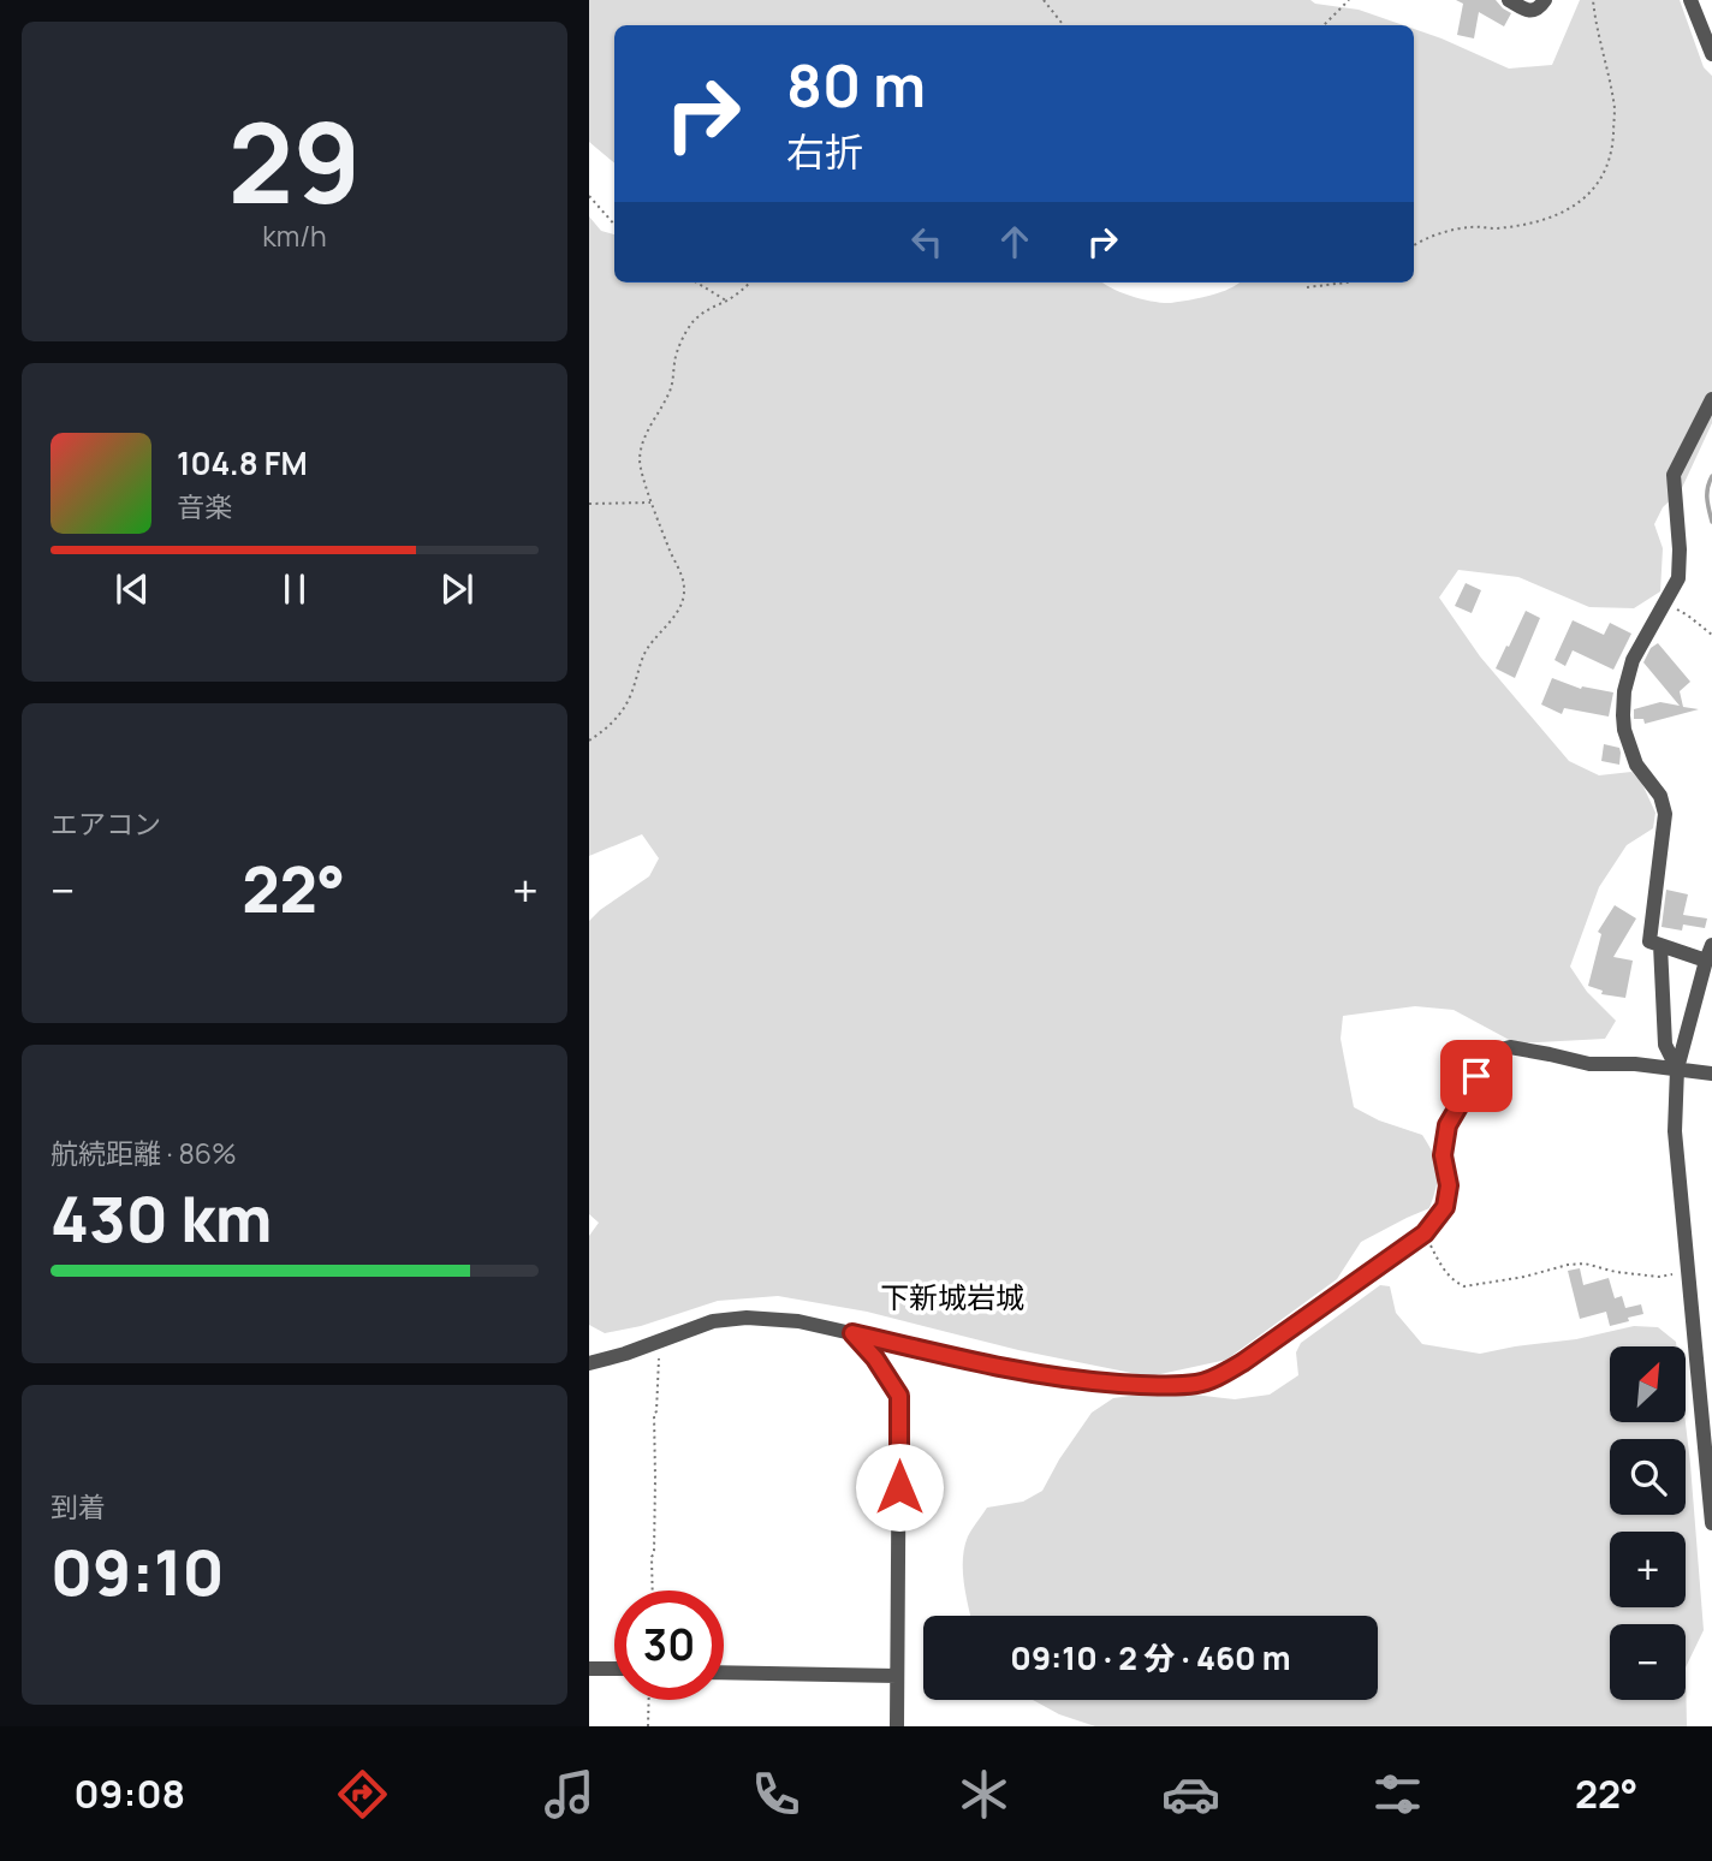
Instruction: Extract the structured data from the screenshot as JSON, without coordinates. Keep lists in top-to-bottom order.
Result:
{
  "districts": ["下新城岩城"],
  "north": "top right",
  "page": {
    "tile": [
      ["29", "km/h"],
      "エアコン",
      ["航続距離 · 86%", "430 km"],
      ["到着", "09:10"]
    ],
    "turn": ["80 m", "右折"],
    "song": ["104.8 FM", "音楽"],
    "heat": ["−", "22°", "+"],
    "map_buttons": ["+", "−"],
    "limit": "30",
    "trip": "09:10 · 2 分 · 460 m",
    "tabs": ["09:08", "22°"]
  }
}
